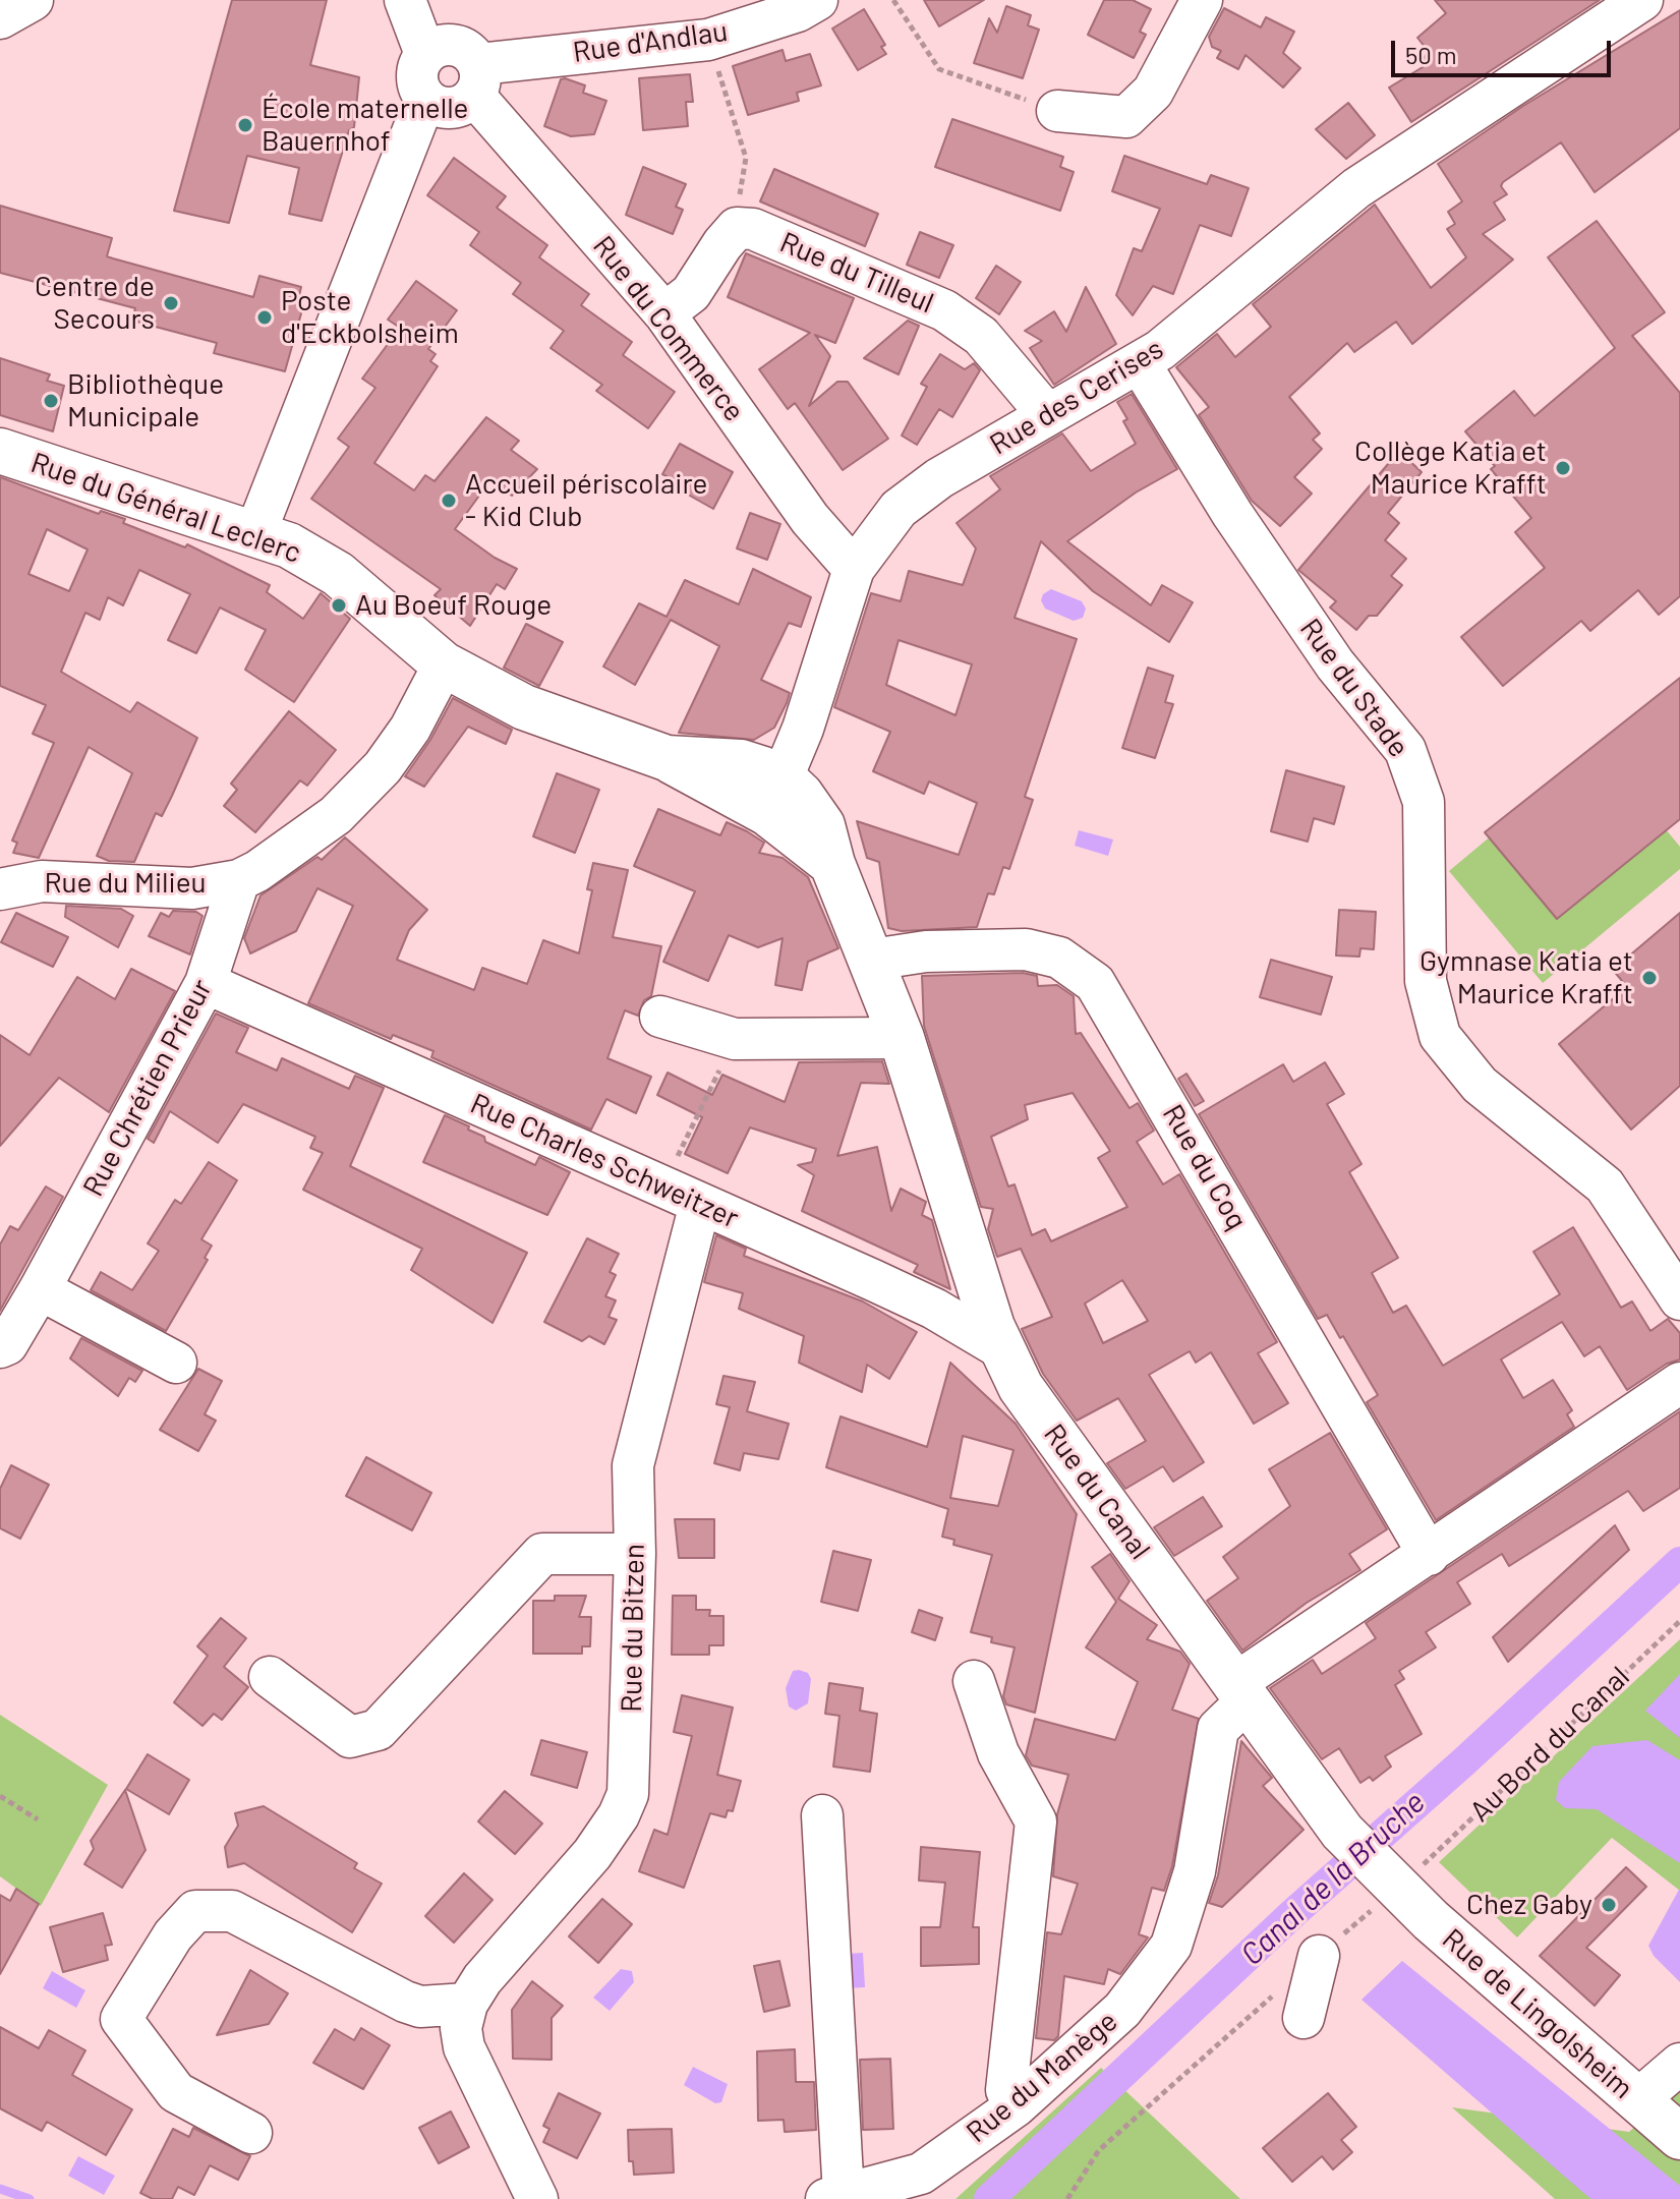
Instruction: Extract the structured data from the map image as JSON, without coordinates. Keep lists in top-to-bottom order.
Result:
{
  "streets": {
    "main road": ["Rue du Général Leclerc", "Rue du Canal", "Rue de Lingolsheim"],
    "street": [
      "Rue d'Andlau",
      "Rue du Tilleul",
      "Rue du Commerce",
      "Rue des Cerises",
      "Rue du Stade",
      "Rue du Milieu",
      "Rue Chrétien Prieur",
      "Rue Charles Schweitzer",
      "Rue du Coq",
      "Rue du Bitzen",
      "Rue du Manège"
    ],
    "path": ["Au Bord du Canal"]
  },
  "crossings": [
    ["Rue d'Andlau", "Rue du Commerce"],
    ["Rue du Tilleul", "Rue des Cerises"],
    ["Rue du Commerce", "Rue des Cerises"],
    ["Rue des Cerises", "Rue du Général Leclerc"],
    ["Rue des Cerises", "Rue du Stade"],
    ["Rue des Cerises", "Rue du Canal"],
    ["Rue du Général Leclerc", "Rue du Milieu"],
    ["Rue du Général Leclerc", "Rue du Canal"],
    ["Rue du Milieu", "Rue Chrétien Prieur"],
    ["Rue Chrétien Prieur", "Rue Charles Schweitzer"],
    ["Rue Charles Schweitzer", "Rue du Canal"],
    ["Rue Charles Schweitzer", "Rue du Bitzen"],
    ["Rue du Coq", "Rue du Canal"],
    ["Rue du Canal", "Au Bord du Canal"],
    ["Rue du Canal", "Rue de Lingolsheim"],
    ["Rue du Canal", "Rue du Manège"],
    ["Au Bord du Canal", "Rue de Lingolsheim"]
  ],
  "water": ["Canal de la Bruche"],
  "places": [
    "École maternelle Bauernhof",
    "Centre de Secours",
    "Poste d'Eckbolsheim",
    "Bibliothèque Municipale",
    "Collège Katia et Maurice Krafft",
    "Accueil périscolaire - Kid Club",
    "Au Boeuf Rouge",
    "Gymnase Katia et Maurice Krafft",
    "Chez Gaby"
  ],
  "scale_bar": "50 m"
}
